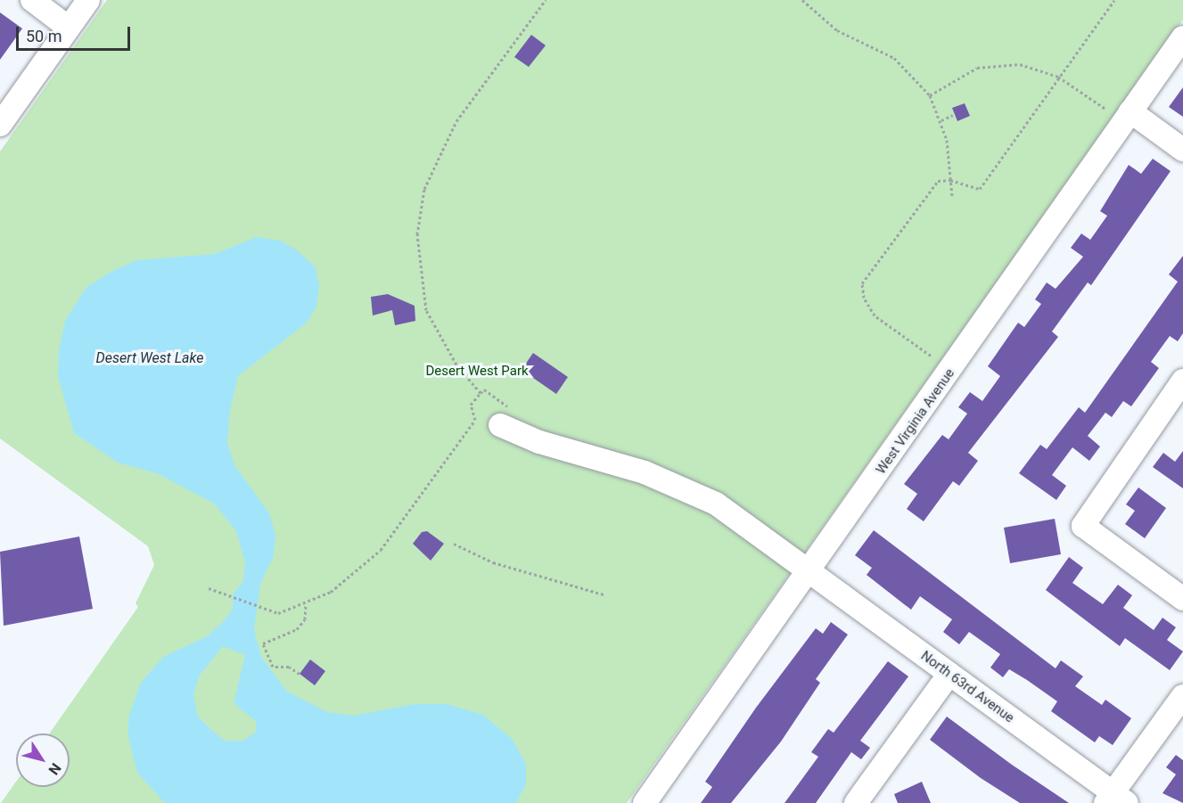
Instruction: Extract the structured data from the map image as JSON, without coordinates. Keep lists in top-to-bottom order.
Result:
{
  "streets": {
    "street": ["West Virginia Avenue", "North 63rd Avenue"]
  },
  "crossings": [
    ["West Virginia Avenue", "North 63rd Avenue"]
  ],
  "water": ["Desert West Lake"],
  "parks": ["Desert West Park"],
  "scale_bar": "50 m",
  "north": "bottom right"
}
